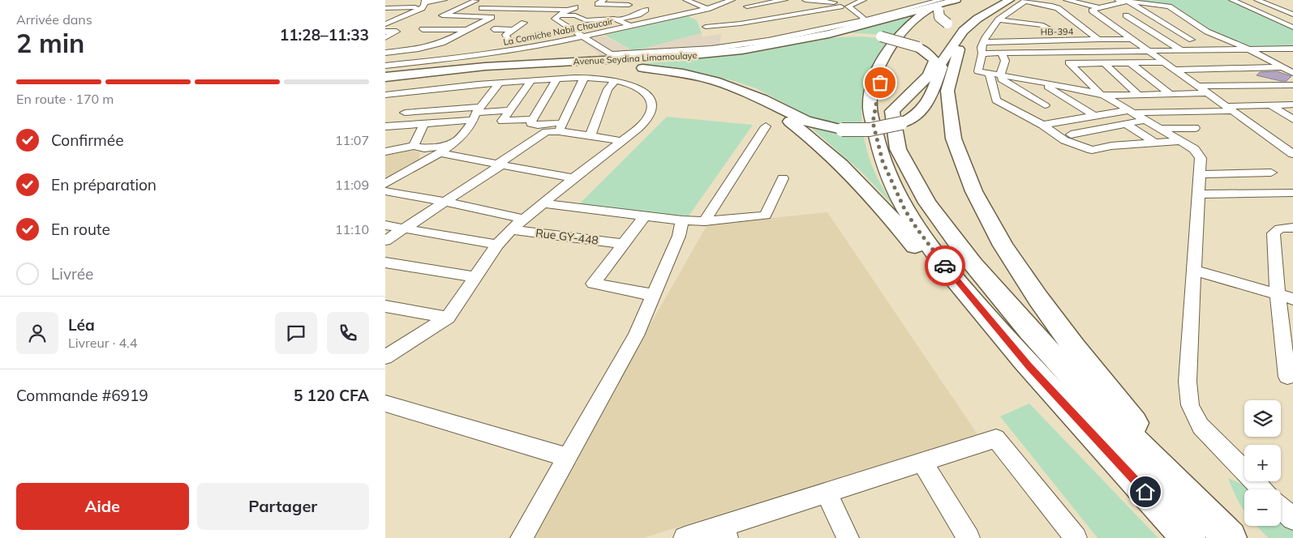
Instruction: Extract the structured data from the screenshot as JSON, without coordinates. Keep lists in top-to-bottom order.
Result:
{
  "streets": {
    "highway": ["Avenue Seydina Limamoulaye"],
    "street": ["La Corniche Nabil Choucair", "HB-394", "Rue GY-448"]
  },
  "page": {
    "heading": ["2 min", "Arrivée dans", "11:28–11:33"],
    "panel": [
      "Léa",
      "Livreur · 4.4",
      "Commande #6919",
      "5 120 CFA"
    ],
    "bar": "En route · 170 m",
    "list": [
      ["Confirmée", "11:07"],
      ["En préparation", "11:09"],
      ["En route", "11:10"],
      "Livrée"
    ],
    "map_buttons": ["+", "−"],
    "buttons": ["Aide", "Partager"]
  }
}
